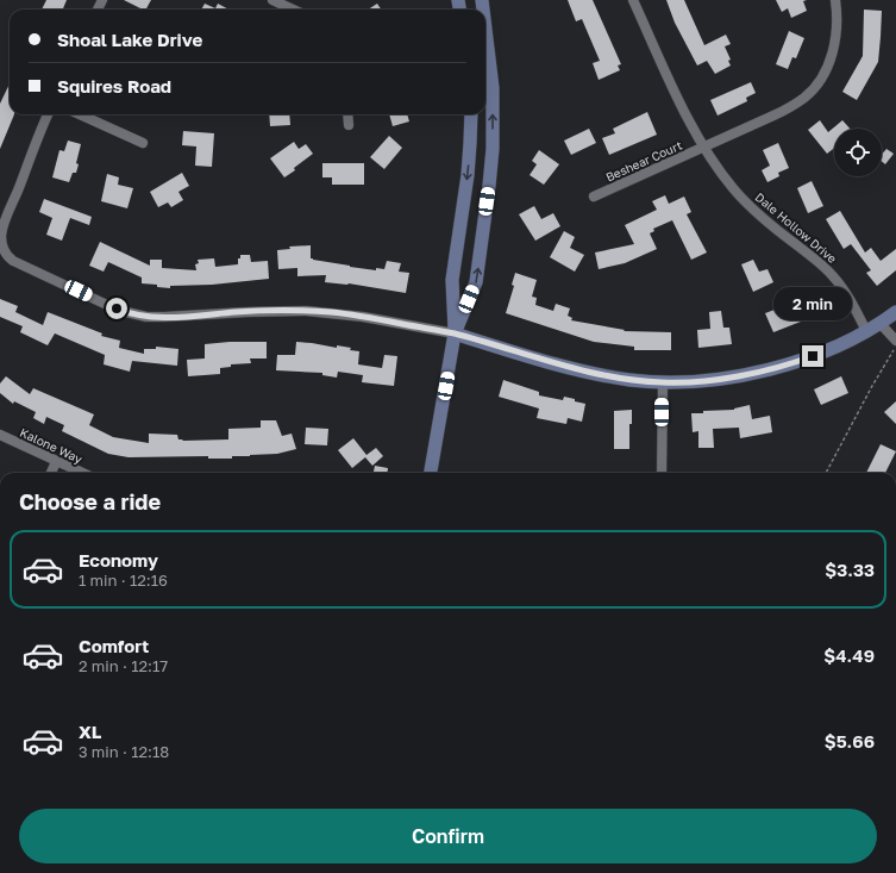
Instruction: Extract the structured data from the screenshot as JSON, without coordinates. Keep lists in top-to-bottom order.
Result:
{
  "streets": {
    "street": ["Beshear Court", "Dale Hollow Drive", "Kalone Way"]
  },
  "crossings": [
    ["Beshear Court", "Dale Hollow Drive"]
  ],
  "page": {
    "banner": ["Shoal Lake Drive", "Squires Road"],
    "bubble": "2 min",
    "heading": "Choose a ride",
    "list": [
      {
        "name": "Economy",
        "note": "1 min · 12:16",
        "value": "$3.33"
      },
      {
        "name": "Comfort",
        "note": "2 min · 12:17",
        "value": "$4.49"
      },
      {
        "name": "XL",
        "note": "3 min · 12:18",
        "value": "$5.66"
      }
    ],
    "buttons": "Confirm"
  }
}
